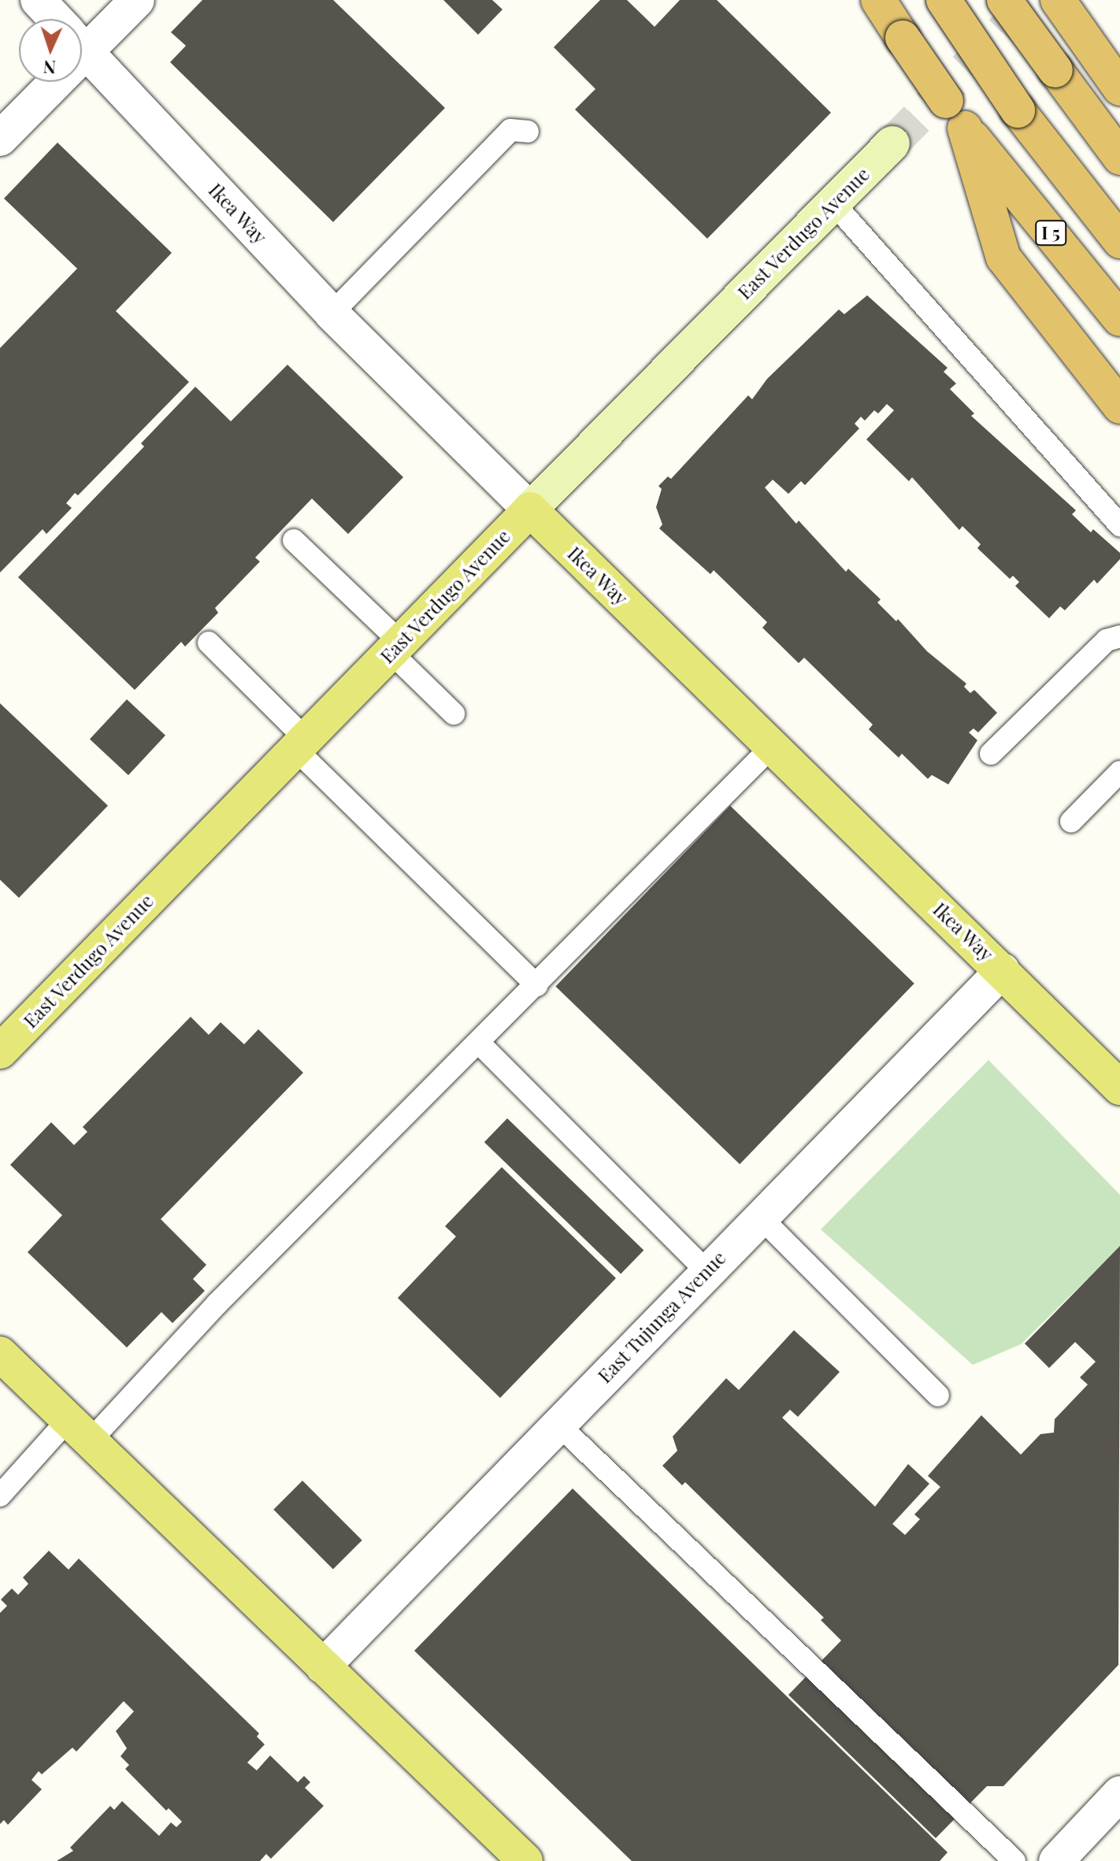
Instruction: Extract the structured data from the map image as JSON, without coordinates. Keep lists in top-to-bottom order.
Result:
{
  "streets": {
    "highway": ["I 5"],
    "main road": ["Ikea Way", "East Verdugo Avenue"],
    "street": ["East Tujunga Avenue"]
  },
  "crossings": [
    ["Ikea Way", "East Verdugo Avenue"],
    ["Ikea Way", "East Tujunga Avenue"]
  ],
  "north": "bottom"
}
